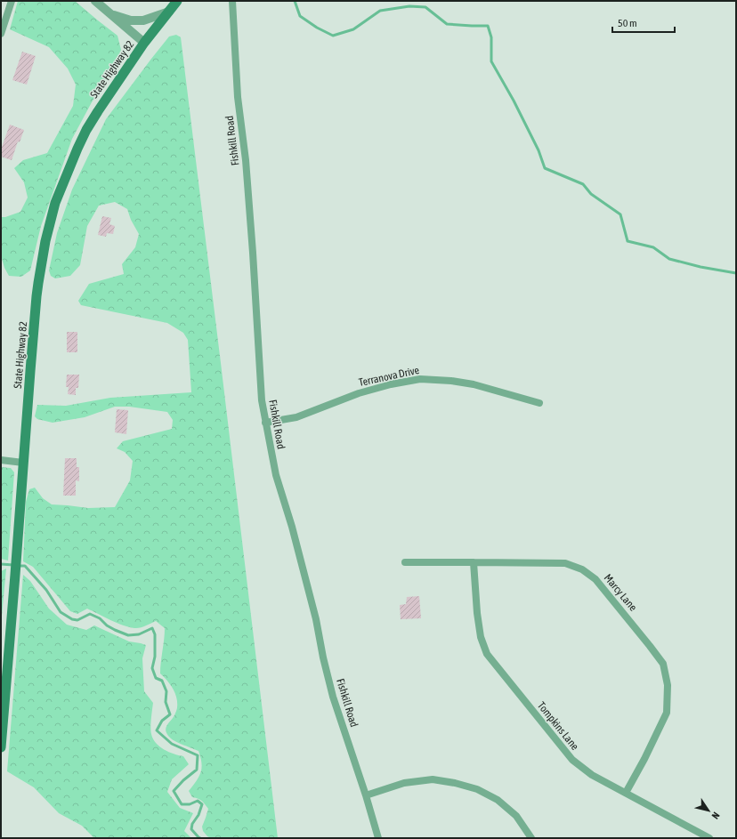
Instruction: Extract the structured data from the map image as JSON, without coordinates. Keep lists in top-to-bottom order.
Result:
{
  "streets": {
    "main road": ["State Highway 82"],
    "street": [
      "Fishkill Road",
      "Terranova Drive",
      "Marcy Lane",
      "Tompkins Lane"
    ]
  },
  "crossings": [
    ["Fishkill Road", "Terranova Drive"],
    ["Marcy Lane", "Tompkins Lane"]
  ],
  "scale_bar": "50 m",
  "north": "bottom right"
}
